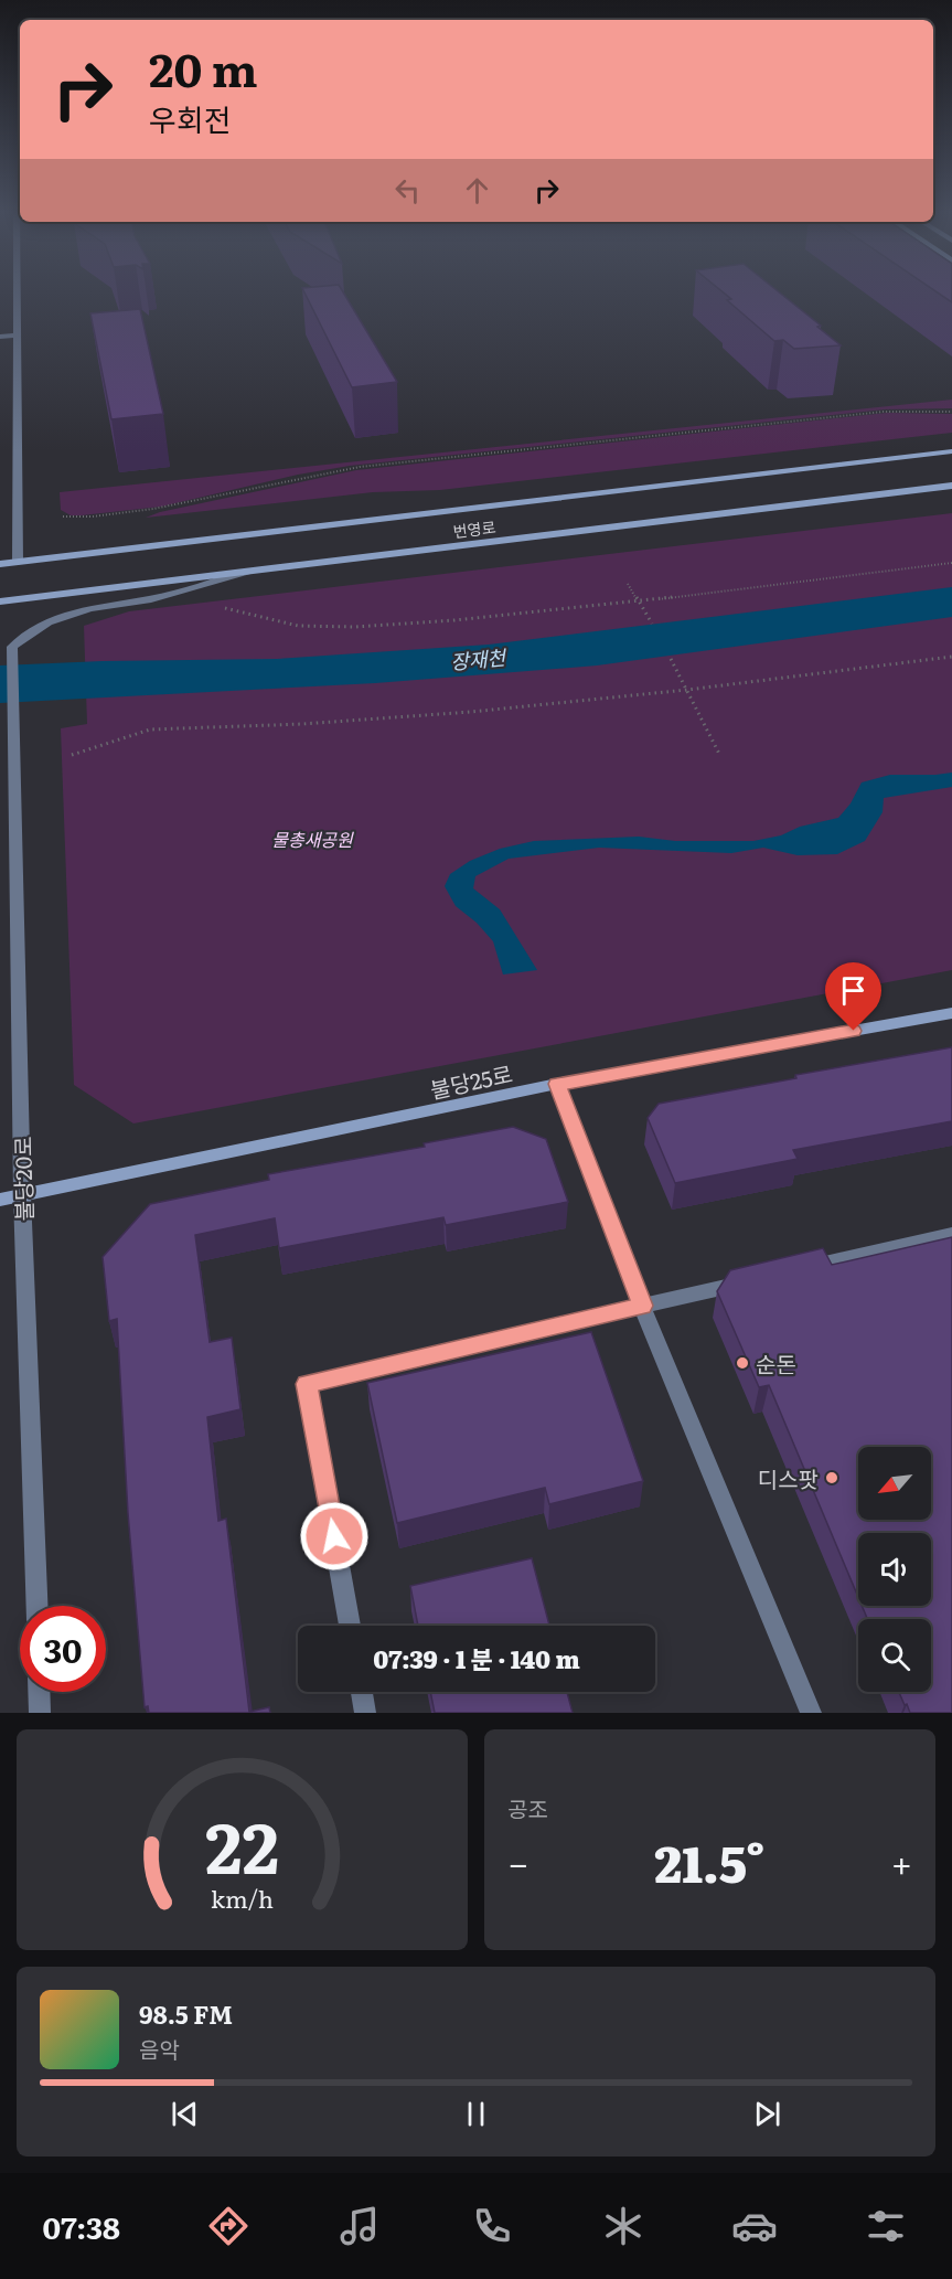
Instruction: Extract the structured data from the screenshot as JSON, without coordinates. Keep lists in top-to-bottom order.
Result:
{
  "streets": {
    "main road": ["번영로", "불당25로"],
    "street": ["불당20로"]
  },
  "crossings": [
    ["불당25로", "불당20로"]
  ],
  "water": ["장재천"],
  "parks": ["물총새공원"],
  "places": ["순돈", "디스팟"],
  "north": "bottom left",
  "page": {
    "turn": ["20 m", "우회전"],
    "limit": "30",
    "trip": "07:39 · 1 분 · 140 m",
    "tile": "공조",
    "heat": ["−", "21.5°", "+"],
    "song": ["98.5 FM", "음악"],
    "tabs": "07:38",
    "gauge": ["22", "km/h"]
  }
}
